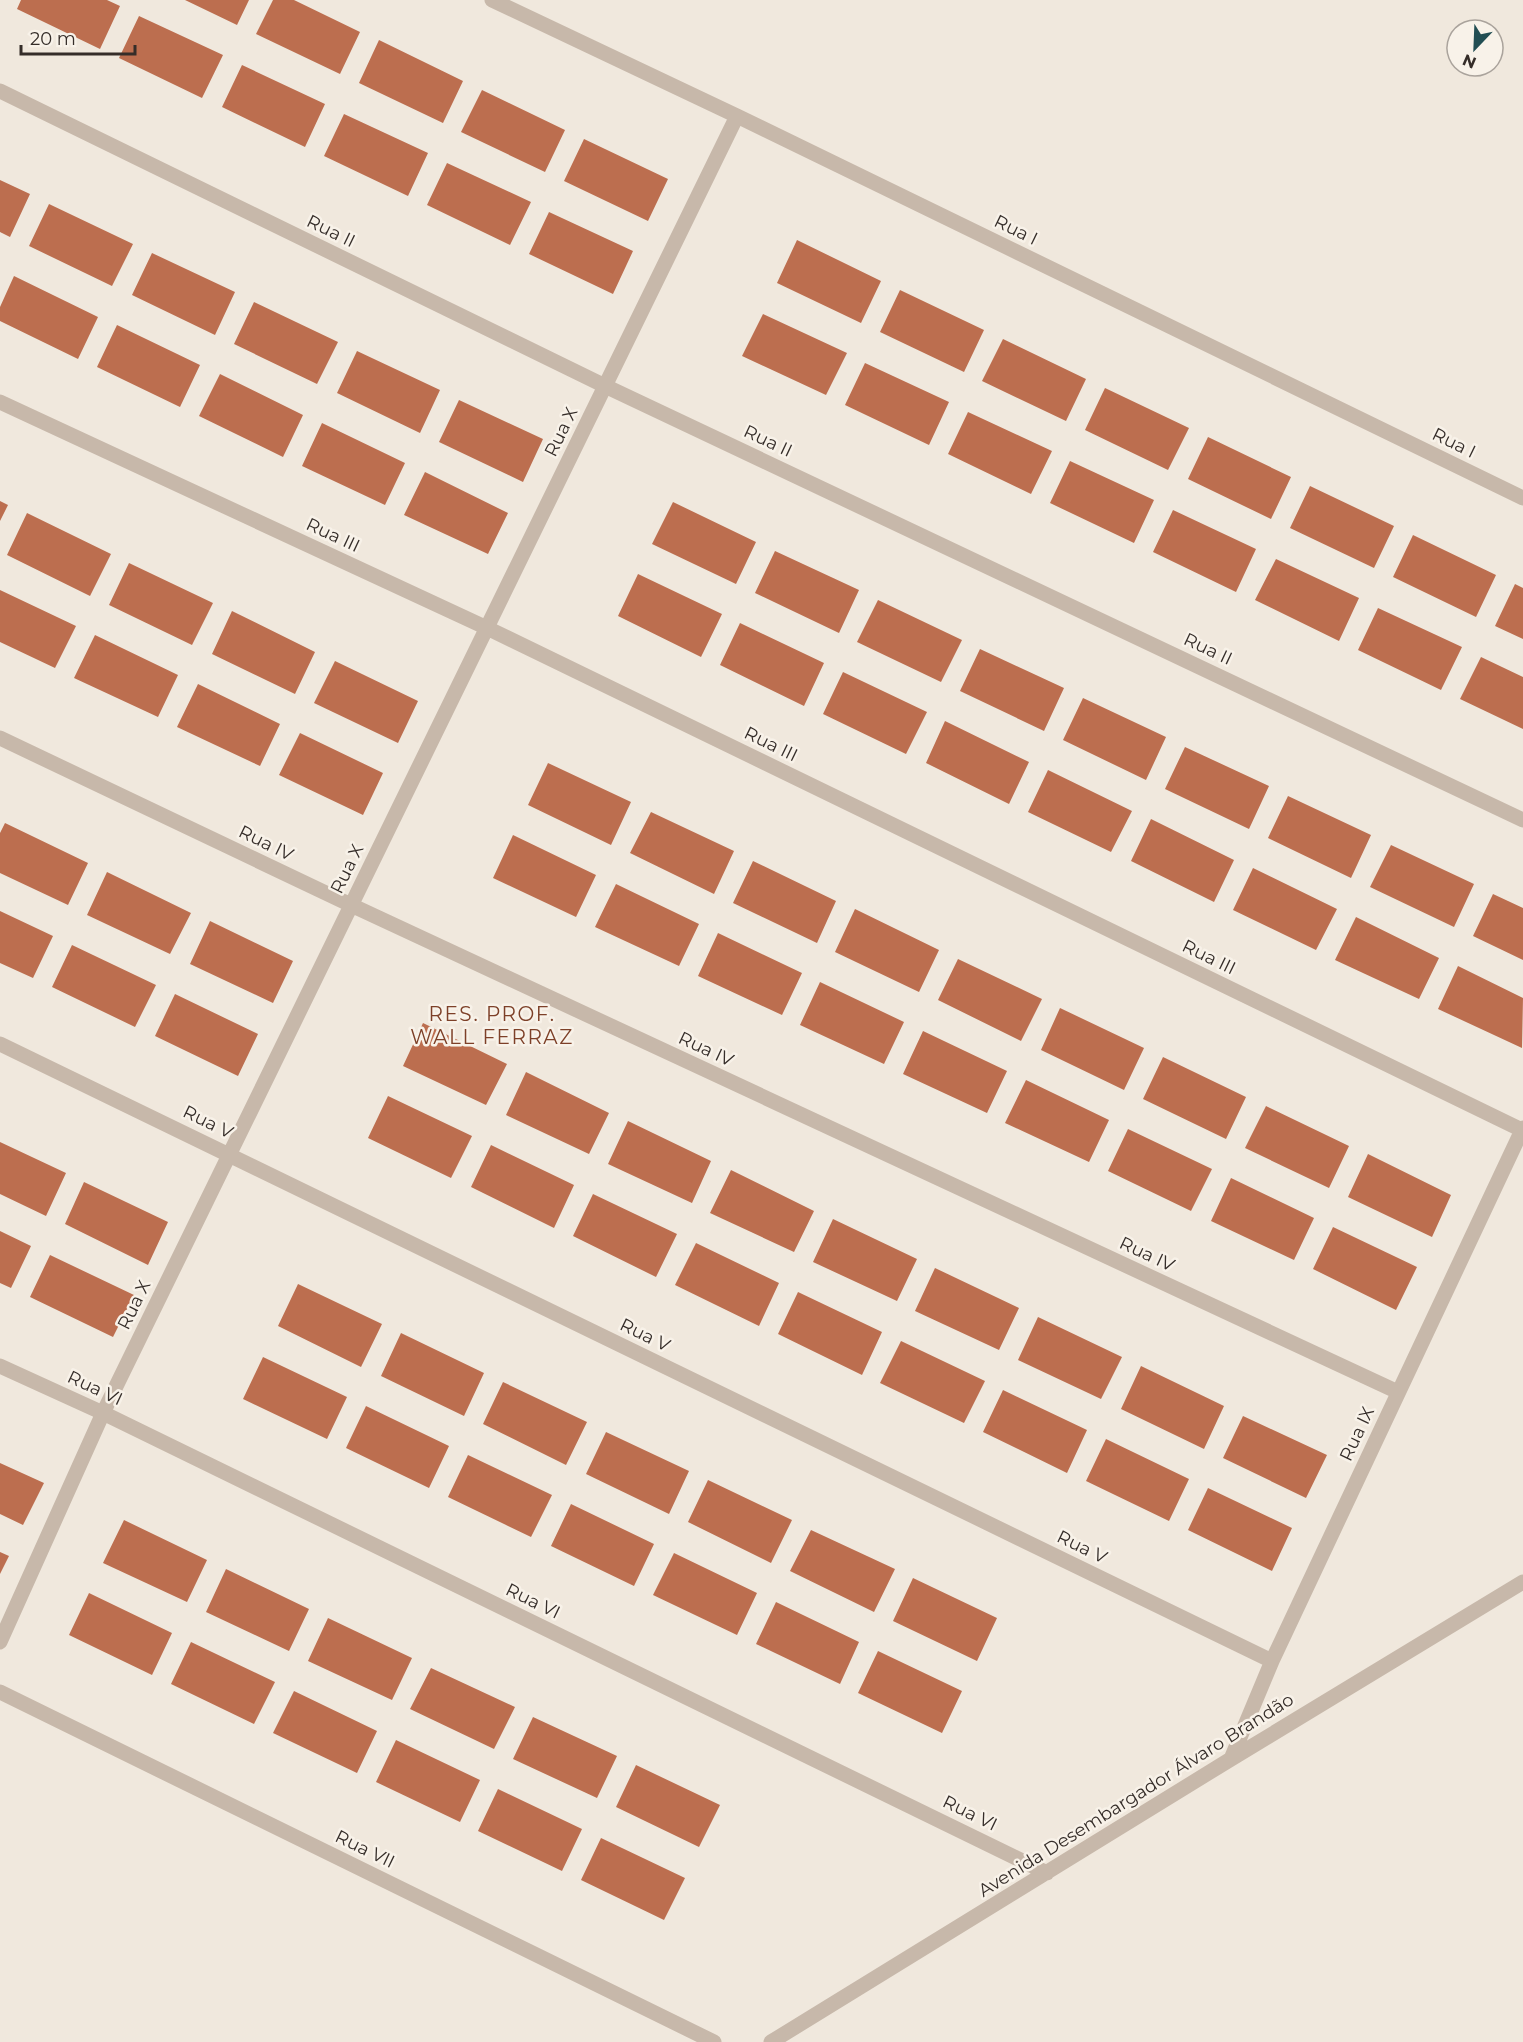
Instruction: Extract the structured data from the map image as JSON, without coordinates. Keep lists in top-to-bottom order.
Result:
{
  "streets": {
    "street": [
      "Rua I",
      "Rua II",
      "Rua X",
      "Rua III",
      "Rua IV",
      "Rua V",
      "Rua VI",
      "Rua IX",
      "Avenida Desembargador Álvaro Brandão",
      "Rua VII"
    ]
  },
  "crossings": [
    ["Rua I", "Rua X"],
    ["Rua II", "Rua X"],
    ["Rua X", "Rua III"],
    ["Rua X", "Rua IV"],
    ["Rua X", "Rua V"],
    ["Rua X", "Rua VI"],
    ["Rua III", "Rua IX"],
    ["Rua IV", "Rua IX"],
    ["Rua V", "Rua IX"],
    ["Rua VI", "Avenida Desembargador Álvaro Brandão"],
    ["Rua IX", "Avenida Desembargador Álvaro Brandão"]
  ],
  "districts": ["RES. PROF. WALL FERRAZ"],
  "scale_bar": "20 m",
  "north": "bottom left"
}
